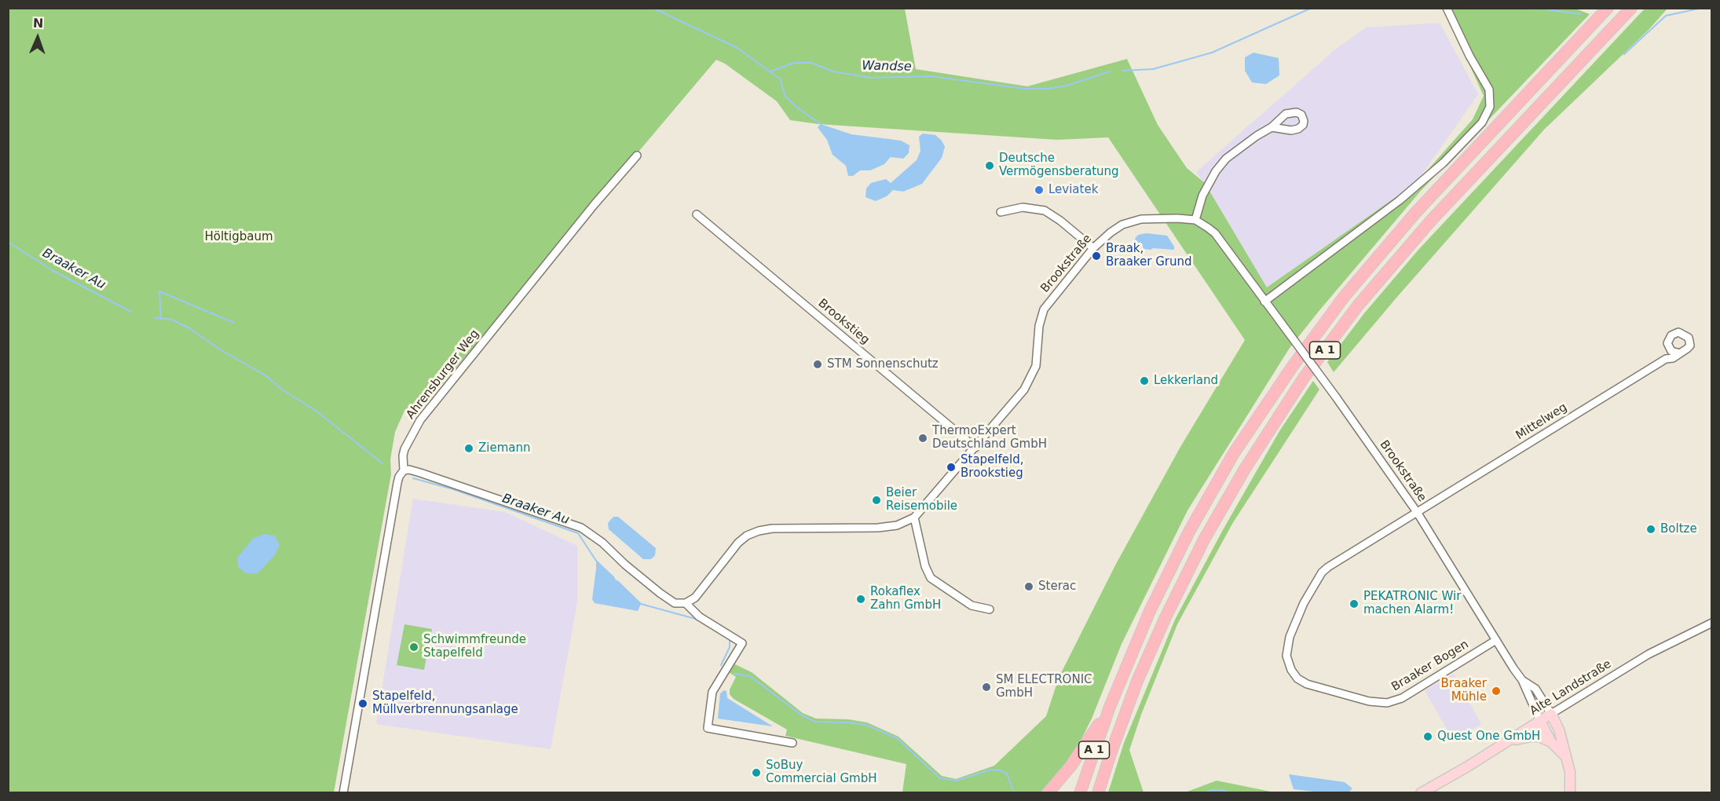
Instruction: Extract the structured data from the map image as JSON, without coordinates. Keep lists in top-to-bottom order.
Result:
{
  "streets": {
    "highway": ["A 1"],
    "main road": ["Alte Landstraße"],
    "street": [
      "Brookstraße",
      "Brookstieg",
      "Ahrensburger Weg",
      "Mittelweg",
      "Braaker Bogen"
    ]
  },
  "crossings": [
    ["Brookstraße", "Brookstieg"],
    ["Brookstraße", "Mittelweg"],
    ["Brookstraße", "Braaker Bogen"],
    ["Brookstraße", "Alte Landstraße"],
    ["Mittelweg", "Braaker Bogen"]
  ],
  "water": ["Wandse", "Braaker Au"],
  "parks": ["Höltigbaum"],
  "places": [
    "Deutsche Vermögensberatung",
    "Leviatek",
    "Braak, Braaker Grund",
    "STM Sonnenschutz",
    "Lekkerland",
    "ThermoExpert Deutschland GmbH",
    "Ziemann",
    "Stapelfeld, Brookstieg",
    "Beier Reisemobile",
    "Boltze",
    "Sterac",
    "Rokaflex Zahn GmbH",
    "PEKATRONIC Wir machen Alarm!",
    "Schwimmfreunde Stapelfeld",
    "SM ELECTRONIC GmbH",
    "Braaker Mühle",
    "Stapelfeld, Müllverbrennungsanlage",
    "Quest One GmbH",
    "SoBuy Commercial GmbH"
  ],
  "north": "top"
}
